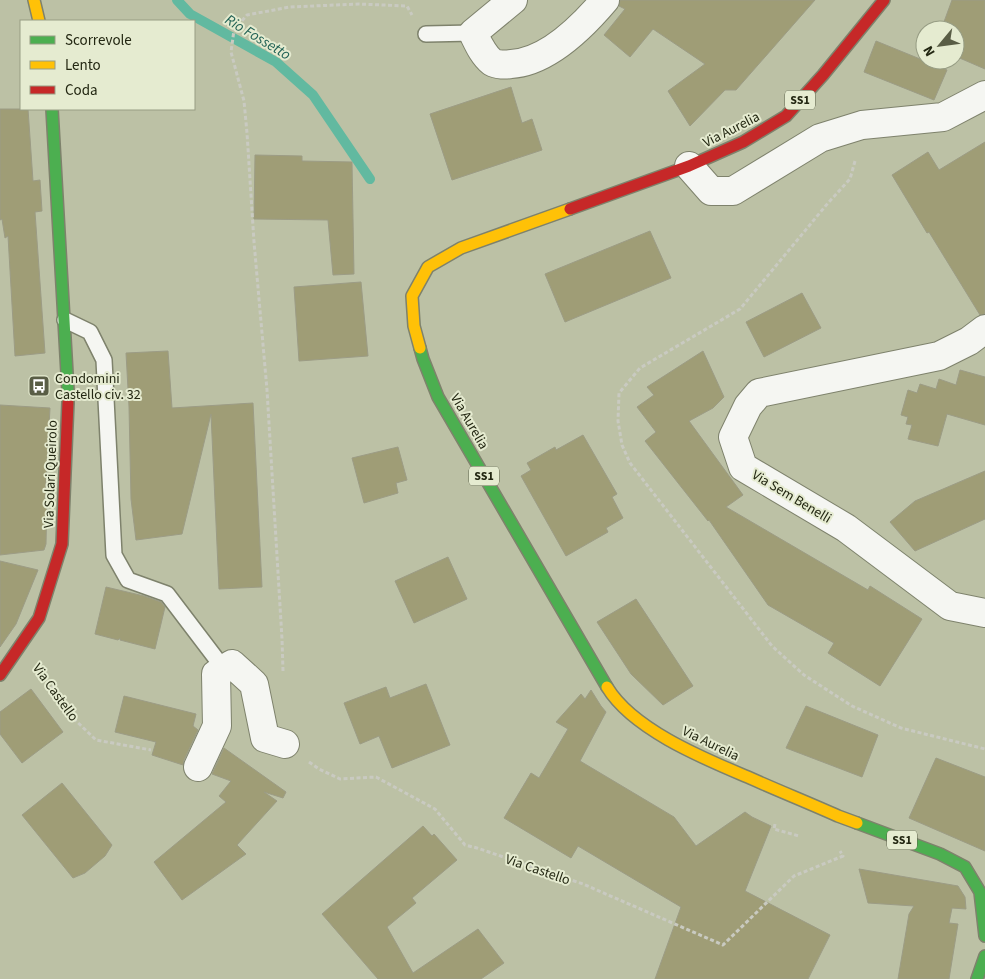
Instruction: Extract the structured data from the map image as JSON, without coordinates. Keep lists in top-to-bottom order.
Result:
{
  "streets": {
    "main road": ["SS1", "Via Aurelia", "Via Solari Queirolo"],
    "street": ["Via Sem Benelli"],
    "path": ["Via Castello"]
  },
  "crossings": [
    ["Via Solari Queirolo", "Via Castello"]
  ],
  "water": ["Rio Fossetto"],
  "places": {
    "bus stop": ["Condomini Castello civ. 32"]
  },
  "legend": ["Scorrevole", "Lento", "Coda"],
  "north": "bottom left"
}
